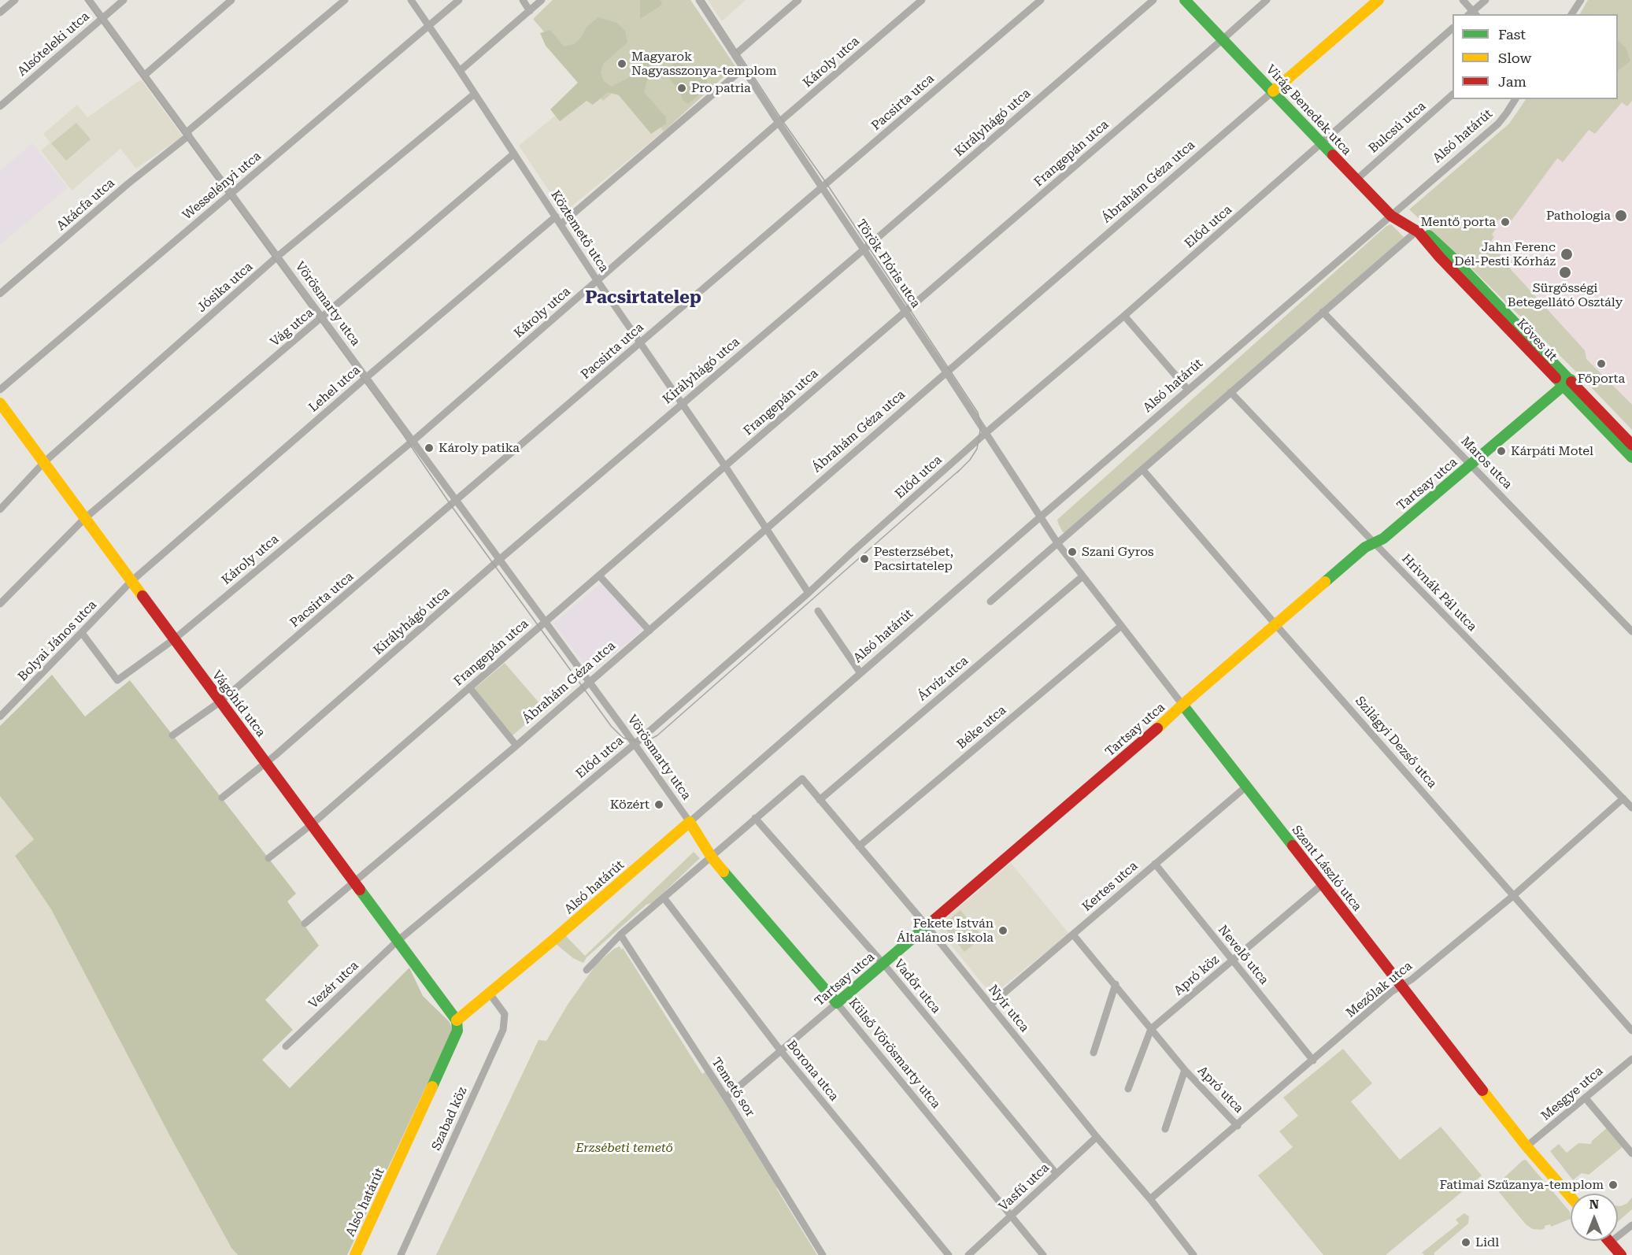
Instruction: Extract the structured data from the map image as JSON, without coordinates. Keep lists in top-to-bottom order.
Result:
{
  "streets": {
    "street": [
      "Alsóteleki utca",
      "Károly utca",
      "Pacsirta utca",
      "Virág Benedek utca",
      "Királyhágó utca",
      "Bulcsú utca",
      "Alsó határút",
      "Frangepán utca",
      "Ábrahám Géza utca",
      "Wesselényi utca",
      "Akácfa utca",
      "Előd utca",
      "Köztemető utca",
      "Török Flóris utca",
      "Jósika utca",
      "Vörösmarty utca",
      "Vág utca",
      "Köves út",
      "Lehel utca",
      "Maros utca",
      "Tartsay utca",
      "Hrivnák Pál utca",
      "Bolyai János utca",
      "Árvíz utca",
      "Vágóhíd utca",
      "Béke utca",
      "Szilágyi Dezső utca",
      "Szent László utca",
      "Kertes utca",
      "Nevelő utca",
      "Apró köz",
      "Vezér utca",
      "Vadőr utca",
      "Mezőlak utca",
      "Nyír utca",
      "Külső Vörösmarty utca",
      "Borona utca",
      "Temető sor",
      "Apró utca",
      "Mesgye utca",
      "Szabad köz",
      "Vasfű utca"
    ]
  },
  "crossings": [
    ["Alsóteleki utca", "Vörösmarty utca"],
    ["Károly utca", "Köztemető utca"],
    ["Károly utca", "Török Flóris utca"],
    ["Károly utca", "Vörösmarty utca"],
    ["Károly utca", "Bolyai János utca"],
    ["Károly utca", "Vágóhíd utca"],
    ["Pacsirta utca", "Köztemető utca"],
    ["Pacsirta utca", "Török Flóris utca"],
    ["Pacsirta utca", "Vörösmarty utca"],
    ["Pacsirta utca", "Vágóhíd utca"],
    ["Virág Benedek utca", "Bulcsú utca"],
    ["Virág Benedek utca", "Alsó határút"],
    ["Virág Benedek utca", "Frangepán utca"],
    ["Virág Benedek utca", "Ábrahám Géza utca"],
    ["Virág Benedek utca", "Előd utca"],
    ["Virág Benedek utca", "Köves út"],
    ["Királyhágó utca", "Köztemető utca"],
    ["Királyhágó utca", "Török Flóris utca"],
    ["Királyhágó utca", "Vörösmarty utca"],
    ["Királyhágó utca", "Vágóhíd utca"],
    ["Alsó határút", "Török Flóris utca"],
    ["Alsó határút", "Vörösmarty utca"],
    ["Alsó határút", "Vágóhíd utca"],
    ["Alsó határút", "Szabad köz"],
    ["Frangepán utca", "Köztemető utca"],
    ["Frangepán utca", "Török Flóris utca"],
    ["Frangepán utca", "Vörösmarty utca"],
    ["Frangepán utca", "Vágóhíd utca"],
    ["Ábrahám Géza utca", "Köztemető utca"],
    ["Ábrahám Géza utca", "Török Flóris utca"],
    ["Ábrahám Géza utca", "Vörösmarty utca"],
    ["Ábrahám Géza utca", "Vágóhíd utca"],
    ["Wesselényi utca", "Köztemető utca"],
    ["Wesselényi utca", "Vörösmarty utca"],
    ["Akácfa utca", "Vörösmarty utca"],
    ["Előd utca", "Köztemető utca"],
    ["Előd utca", "Török Flóris utca"],
    ["Előd utca", "Vörösmarty utca"],
    ["Előd utca", "Vágóhíd utca"],
    ["Előd utca", "Vezér utca"],
    ["Köztemető utca", "Jósika utca"],
    ["Köztemető utca", "Vág utca"],
    ["Köztemető utca", "Lehel utca"],
    ["Török Flóris utca", "Szent László utca"],
    ["Jósika utca", "Vörösmarty utca"],
    ["Jósika utca", "Vágóhíd utca"],
    ["Vörösmarty utca", "Vág utca"],
    ["Vörösmarty utca", "Lehel utca"],
    ["Vörösmarty utca", "Külső Vörösmarty utca"],
    ["Vág utca", "Vágóhíd utca"],
    ["Köves út", "Tartsay utca"],
    ["Lehel utca", "Bolyai János utca"],
    ["Lehel utca", "Vágóhíd utca"],
    ["Maros utca", "Tartsay utca"],
    ["Tartsay utca", "Hrivnák Pál utca"],
    ["Tartsay utca", "Szilágyi Dezső utca"],
    ["Tartsay utca", "Szent László utca"],
    ["Tartsay utca", "Vadőr utca"],
    ["Tartsay utca", "Nyír utca"],
    ["Tartsay utca", "Külső Vörösmarty utca"],
    ["Tartsay utca", "Borona utca"],
    ["Tartsay utca", "Temető sor"],
    ["Hrivnák Pál utca", "Mezőlak utca"],
    ["Bolyai János utca", "Vágóhíd utca"],
    ["Árvíz utca", "Szent László utca"],
    ["Árvíz utca", "Nyír utca"],
    ["Vágóhíd utca", "Vezér utca"],
    ["Béke utca", "Szent László utca"],
    ["Béke utca", "Nyír utca"],
    ["Szilágyi Dezső utca", "Mezőlak utca"],
    ["Szent László utca", "Kertes utca"],
    ["Szent László utca", "Apró köz"],
    ["Szent László utca", "Mezőlak utca"],
    ["Szent László utca", "Mesgye utca"],
    ["Kertes utca", "Nevelő utca"],
    ["Kertes utca", "Nyír utca"],
    ["Kertes utca", "Apró utca"],
    ["Nevelő utca", "Apró köz"],
    ["Nevelő utca", "Mezőlak utca"],
    ["Apró köz", "Apró utca"],
    ["Vadőr utca", "Nyír utca"],
    ["Vadőr utca", "Vasfű utca"],
    ["Mezőlak utca", "Nyír utca"],
    ["Mezőlak utca", "Apró utca"],
    ["Nyír utca", "Vasfű utca"],
    ["Külső Vörösmarty utca", "Vasfű utca"]
  ],
  "districts": ["Pacsirtatelep"],
  "parks": ["Erzsébeti temető"],
  "places": [
    "Magyarok Nagyasszonya-templom",
    "Pro patria",
    "Pathologia",
    "Mentő porta",
    "Jahn Ferenc Dél-Pesti Kórház",
    "Sürgősségi Betegellátó Osztály",
    "Főporta",
    "Károly patika",
    "Kárpáti Motel",
    "Szani Gyros",
    "Pesterzsébet, Pacsirtatelep",
    "Közért",
    "Fekete István Általános Iskola",
    "Fatimai Szűzanya-templom",
    "Lidl"
  ],
  "legend": ["Fast", "Slow", "Jam"],
  "north": "top"
}
